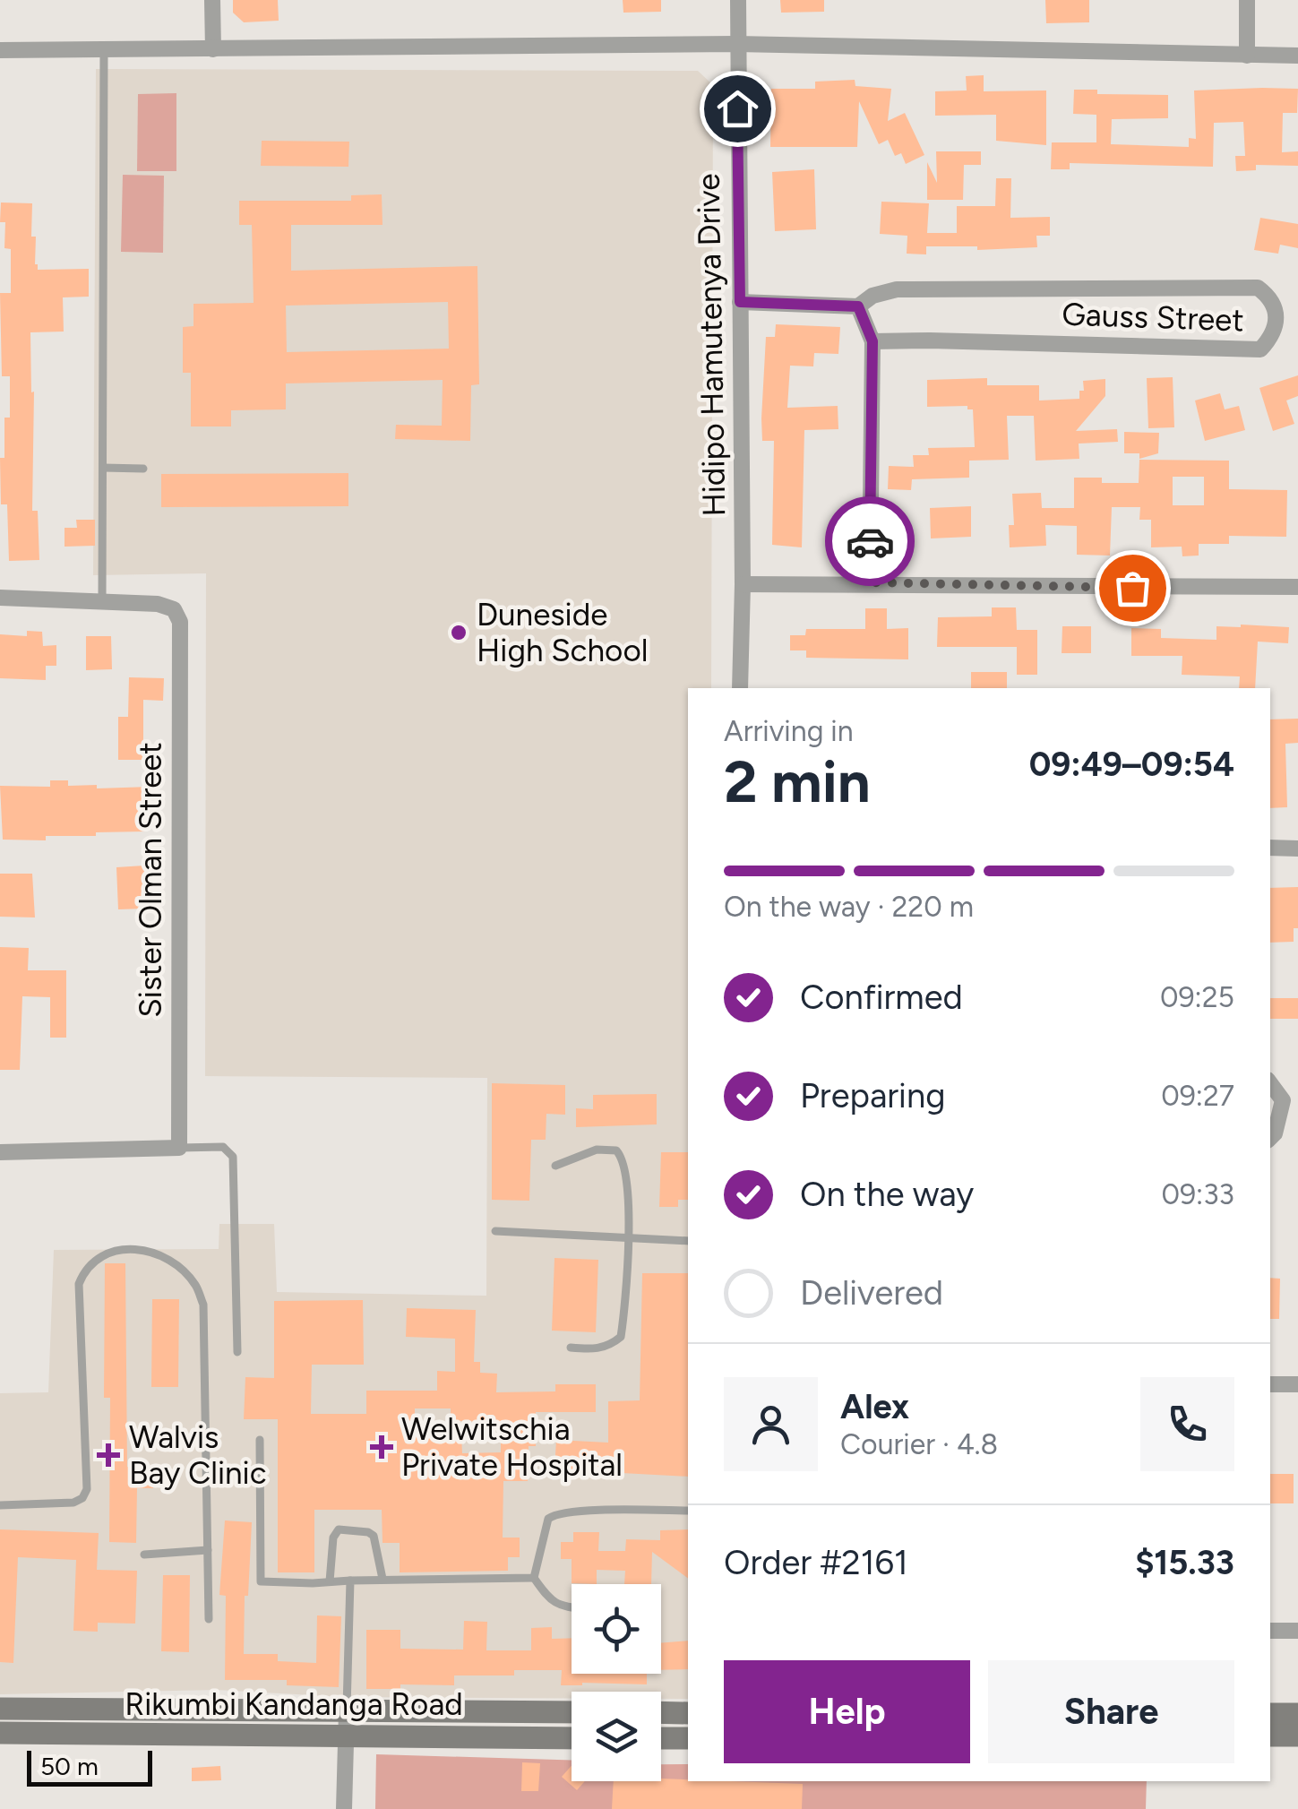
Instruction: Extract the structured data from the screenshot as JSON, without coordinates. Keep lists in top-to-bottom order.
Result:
{
  "streets": {
    "main road": ["Rikumbi Kandanga Road"],
    "street": ["Gauss Street", "Hidipo Hamutenya Drive", "Sister Olman Street"]
  },
  "crossings": [
    ["Gauss Street", "Hidipo Hamutenya Drive"]
  ],
  "places": {
    "other": ["Duneside High School"],
    "health": ["Welwitschia Private Hospital", "Walvis Bay Clinic"]
  },
  "scale_bar": "50 m",
  "page": {
    "heading": ["2 min", "Arriving in", "09:49–09:54"],
    "panel": [
      "Alex",
      "Courier · 4.8",
      "Order #2161",
      "$15.33"
    ],
    "bar": "On the way · 220 m",
    "list": [
      ["Confirmed", "09:25"],
      ["Preparing", "09:27"],
      ["On the way", "09:33"],
      "Delivered"
    ],
    "buttons": ["Help", "Share"],
    "scale": "50 m"
  }
}
